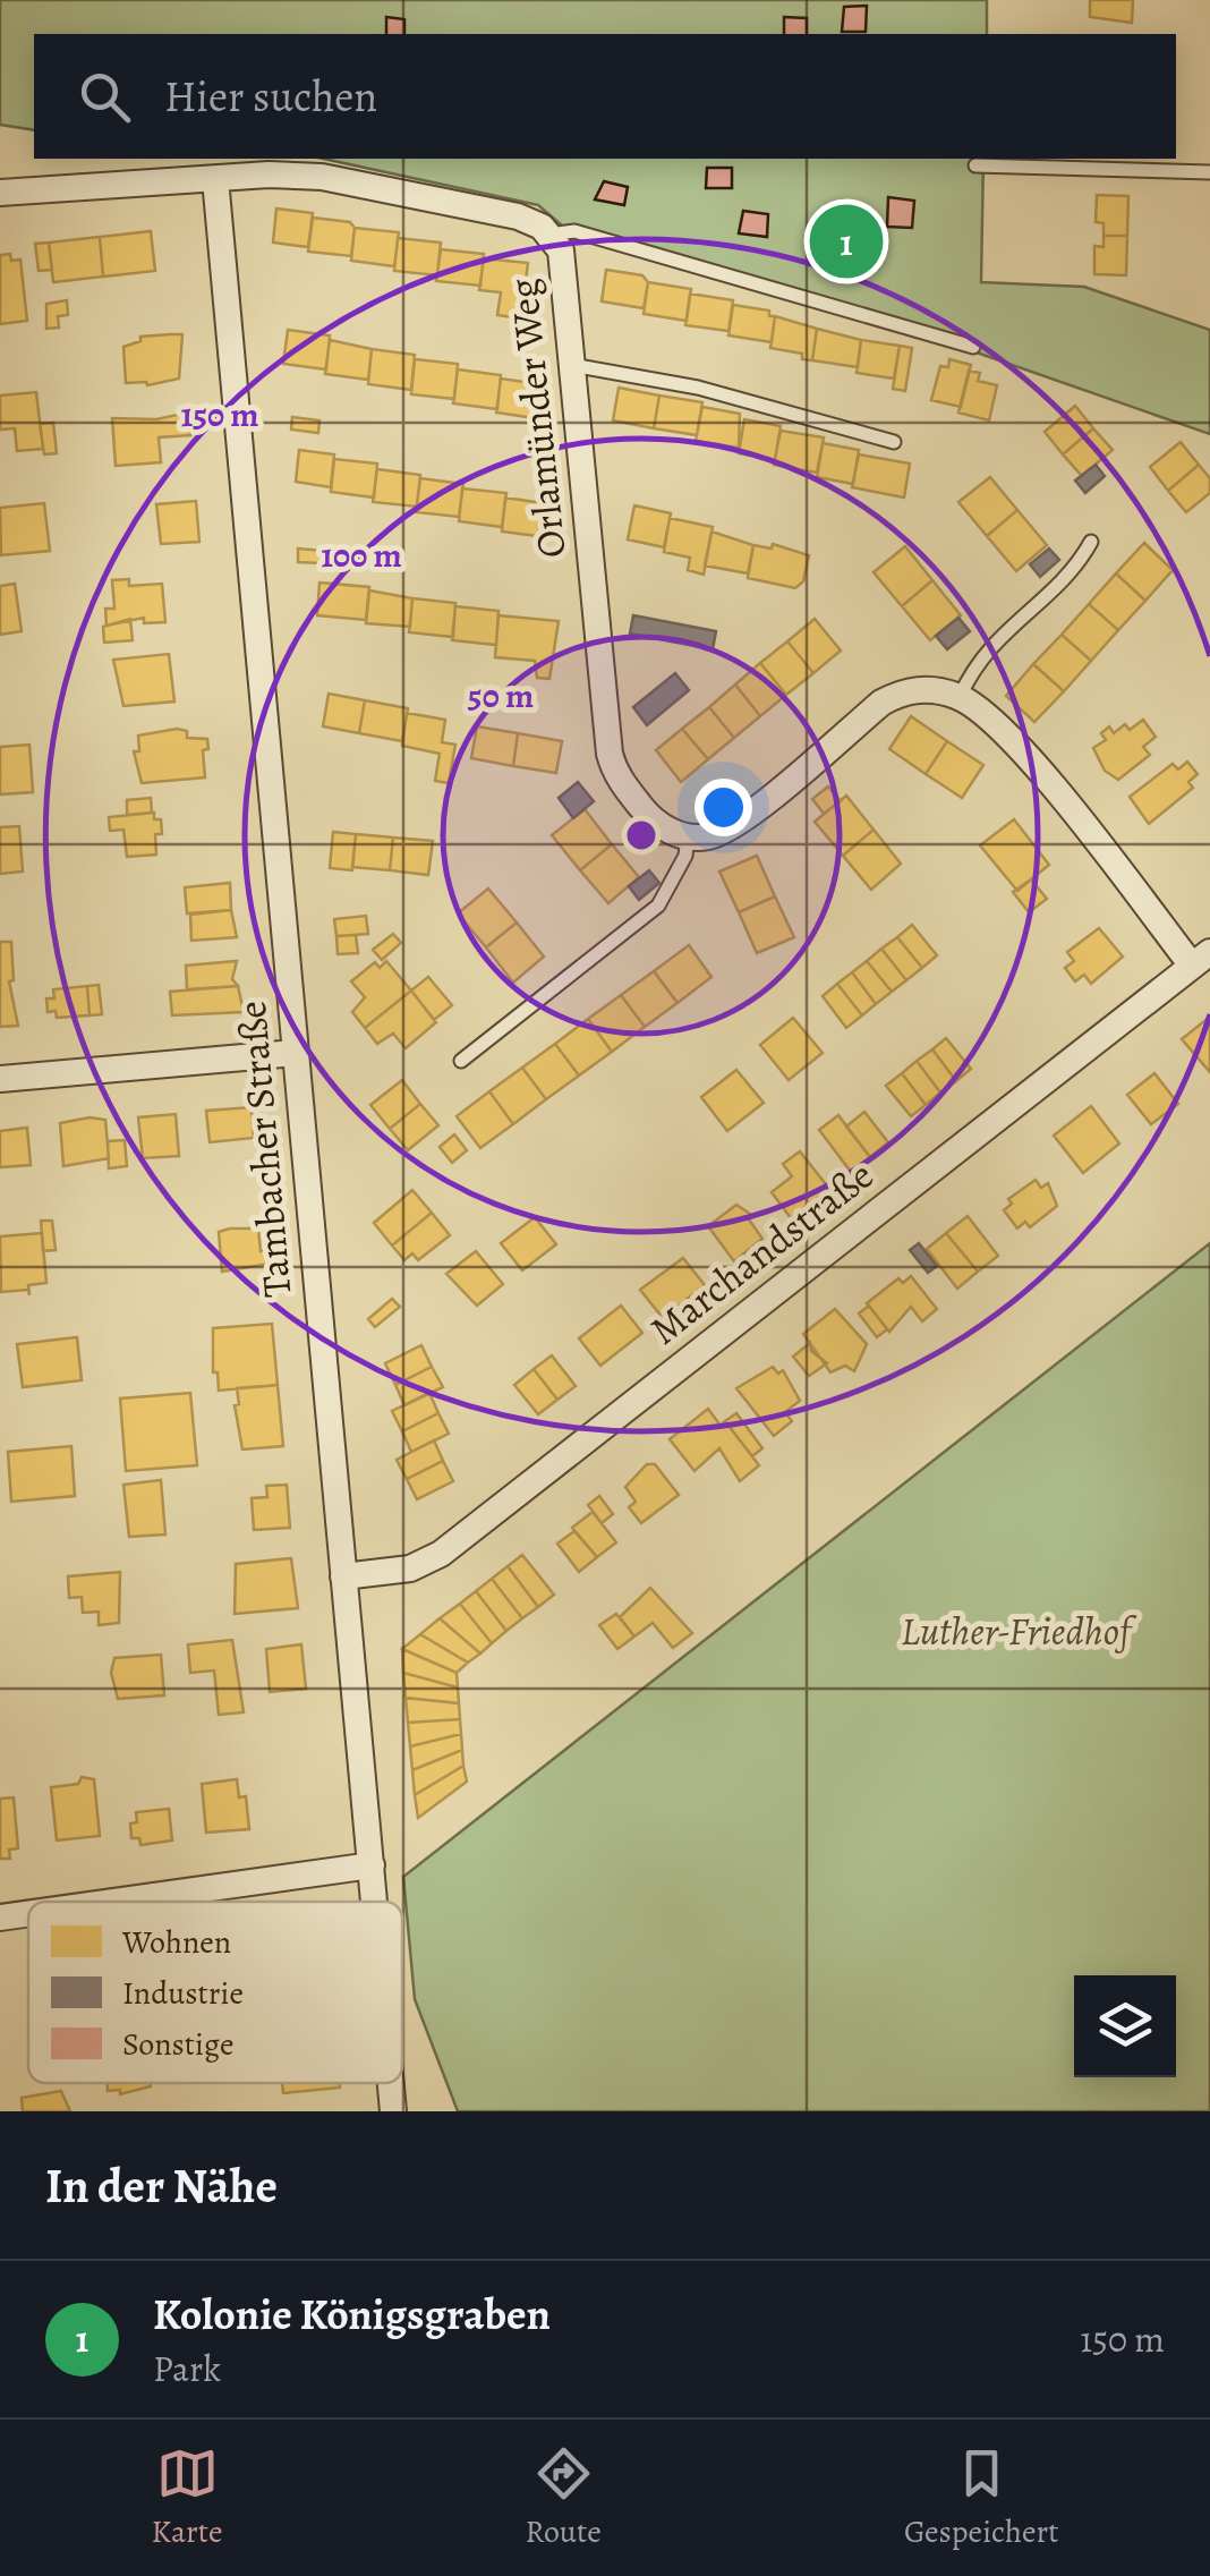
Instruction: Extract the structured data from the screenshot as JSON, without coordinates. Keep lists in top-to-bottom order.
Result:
{
  "streets": {
    "street": ["Orlamünder Weg", "Tambacher Straße", "Marchandstraße"]
  },
  "crossings": [
    ["Orlamünder Weg", "Tambacher Straße"],
    ["Tambacher Straße", "Marchandstraße"]
  ],
  "parks": ["Luther-Friedhof"],
  "legend": ["Wohnen", "Industrie", "Sonstige"],
  "page": {
    "search": "Hier suchen",
    "pins": "1",
    "heading": "In der Nähe",
    "list": [
      {
        "mark": "1",
        "name": "Kolonie Königsgraben",
        "note": "Park",
        "value": "150 m"
      }
    ],
    "nav": ["Karte", "Route", "Gespeichert"]
  },
  "rings": ["150 m", "100 m", "50 m"]
}
